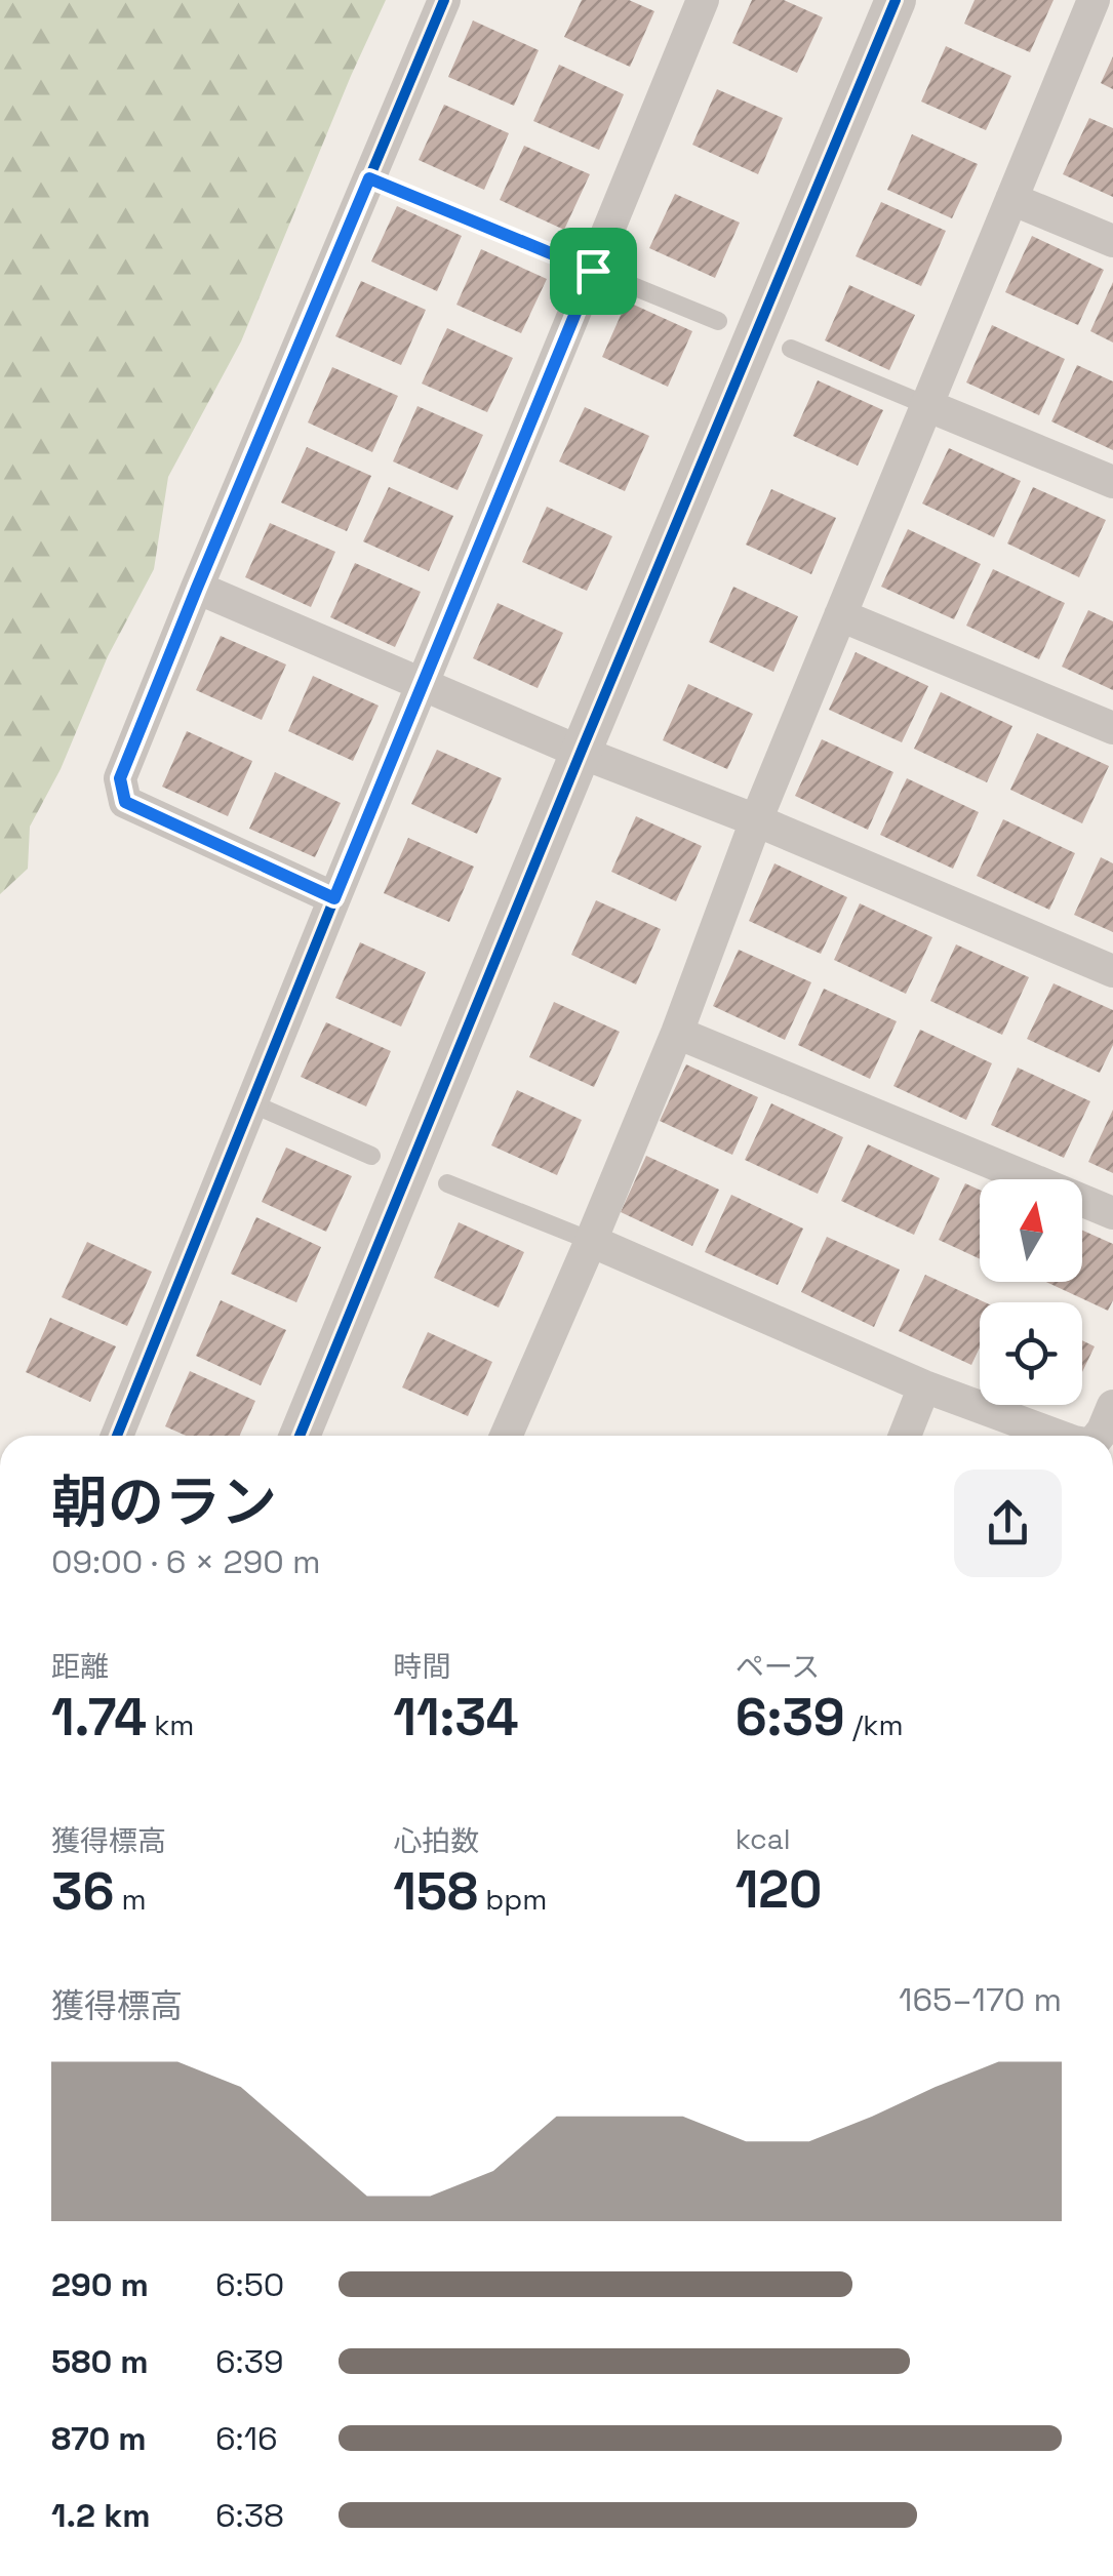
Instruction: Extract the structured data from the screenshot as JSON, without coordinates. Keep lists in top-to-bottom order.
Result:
{
  "north": "top",
  "page": {
    "heading": ["朝のラン", "09:00 · 6 × 290 m"],
    "stats": [
      ["距離", "1.74 km"],
      ["時間", "11:34"],
      ["ペース", "6:39 /km"],
      ["獲得標高", "36 m"],
      ["心拍数", "158 bpm"],
      ["kcal", "120"]
    ],
    "chart": ["獲得標高", "165–170 m"],
    "list": [
      {
        "name": "290 m",
        "note": "6:50"
      },
      {
        "name": "580 m",
        "note": "6:39"
      },
      {
        "name": "870 m",
        "note": "6:16"
      },
      {
        "name": "1.2 km",
        "note": "6:38"
      }
    ]
  }
}
